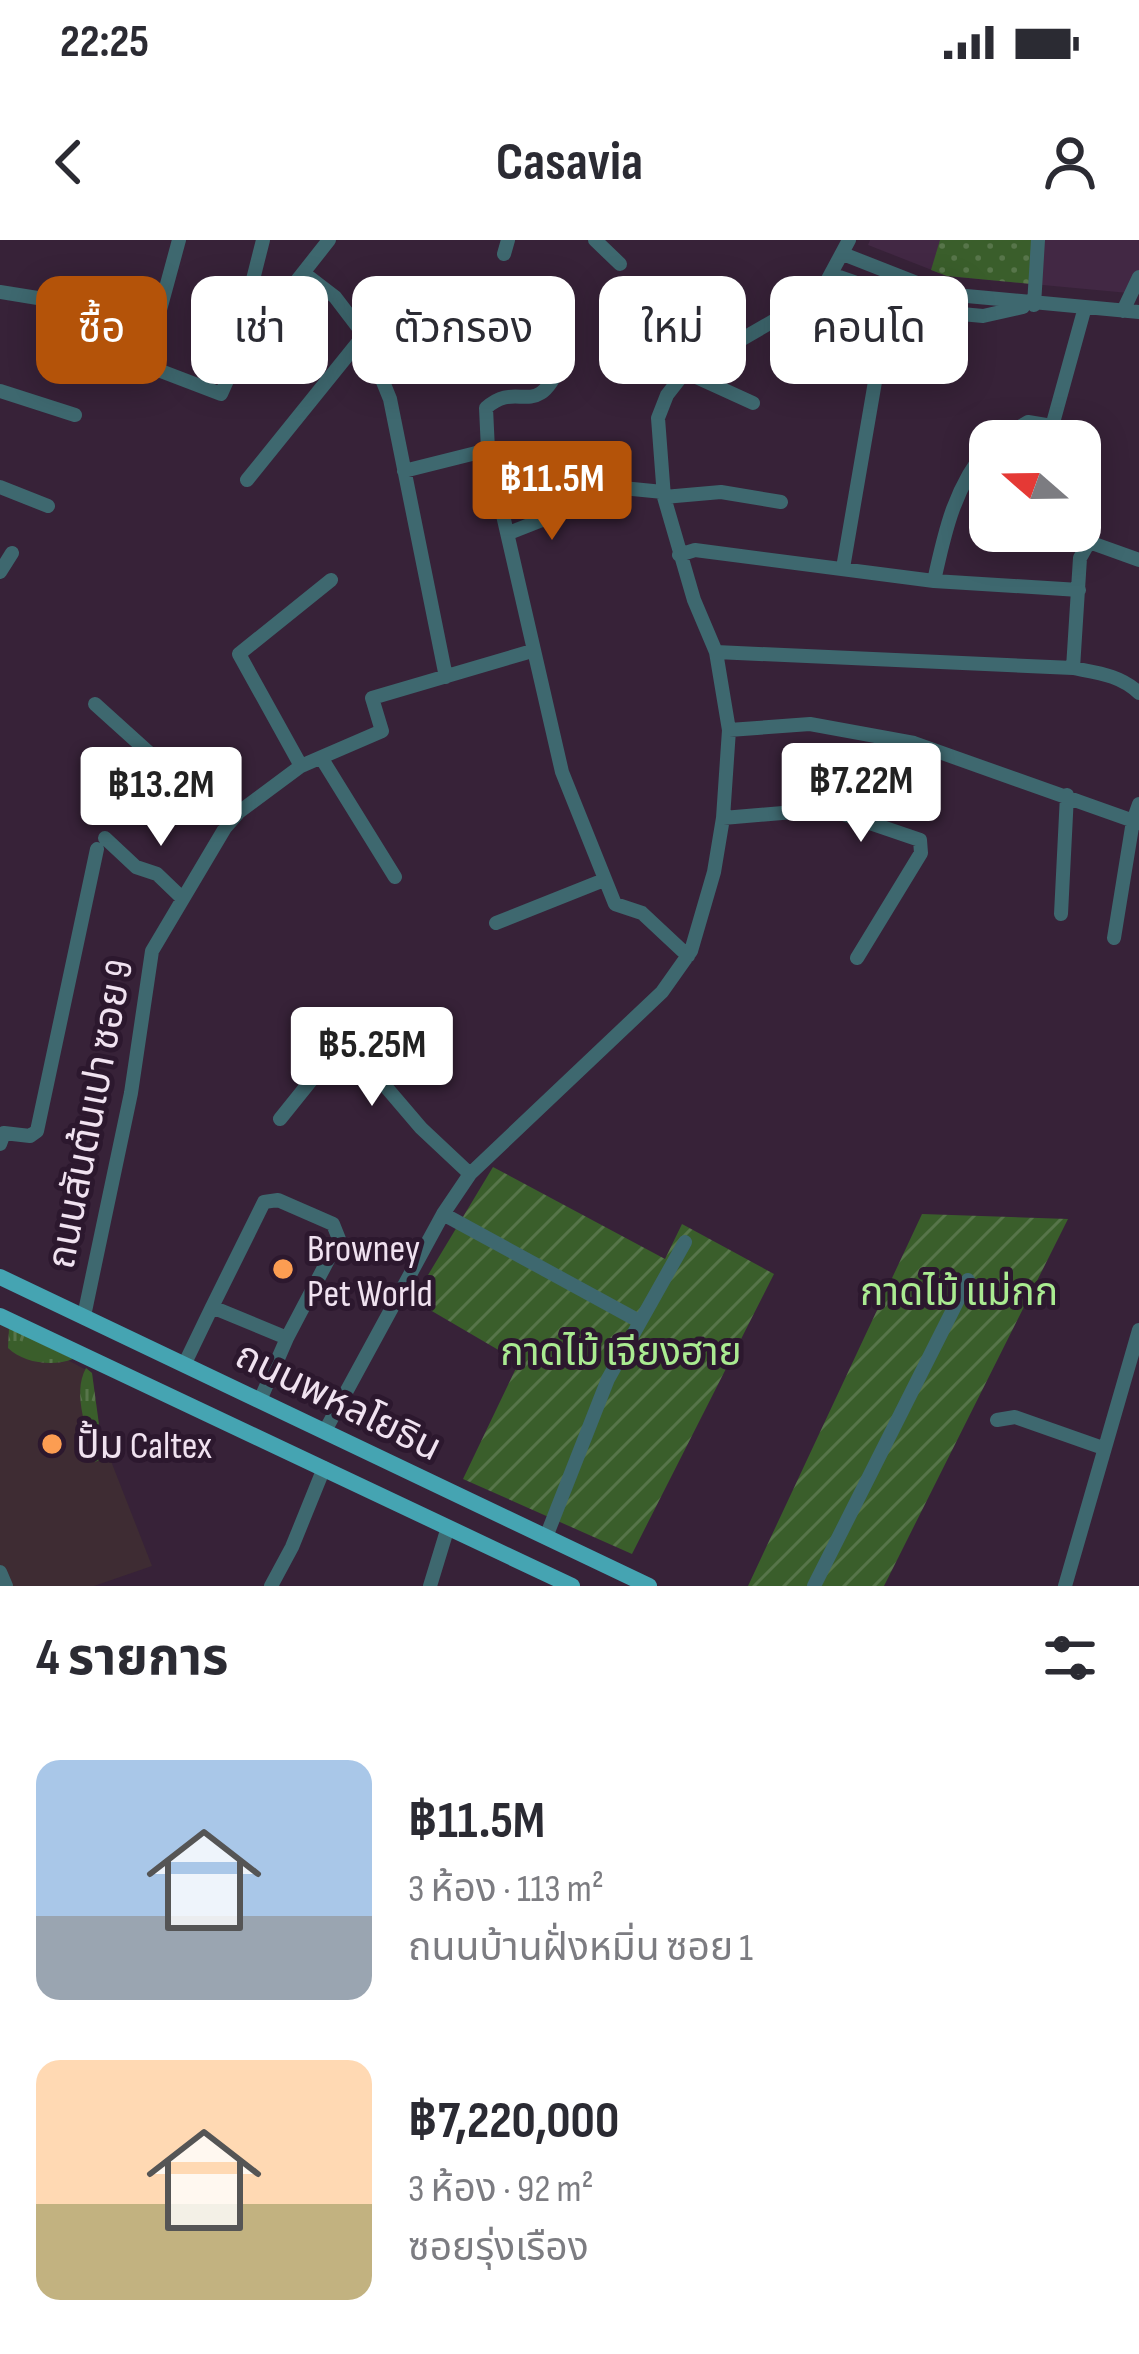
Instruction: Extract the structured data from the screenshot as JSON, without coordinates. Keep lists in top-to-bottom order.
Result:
{
  "streets": {
    "main road": ["ถนนพหลโยธิน"],
    "street": ["ถนนสันต้นเปา ซอย 9"]
  },
  "crossings": [
    ["ถนนสันต้นเปา ซอย 9", "ถนนพหลโยธิน"]
  ],
  "parks": ["กาดไม้ แม่กก", "กาดไม้ เจียงฮาย"],
  "places": ["Browney Pet World", "ปั้ม Caltex"],
  "north": "left",
  "page": {
    "status": "22:25",
    "header": "Casavia",
    "chip": [
      "ซื้อ",
      "เช่า",
      "ตัวกรอง",
      "ใหม่",
      "คอนโด"
    ],
    "price": [
      "฿11.5M",
      "฿7.22M",
      "฿13.2M",
      "฿5.25M"
    ],
    "heading": "4 รายการ",
    "list": [
      {
        "name": "฿11.5M",
        "note": "3 ห้อง · 113 m² · ถนนบ้านฝั่งหมิ่น ซอย 1"
      },
      {
        "name": "฿7,220,000",
        "note": "3 ห้อง · 92 m² · ซอยรุ่งเรือง"
      }
    ]
  }
}
